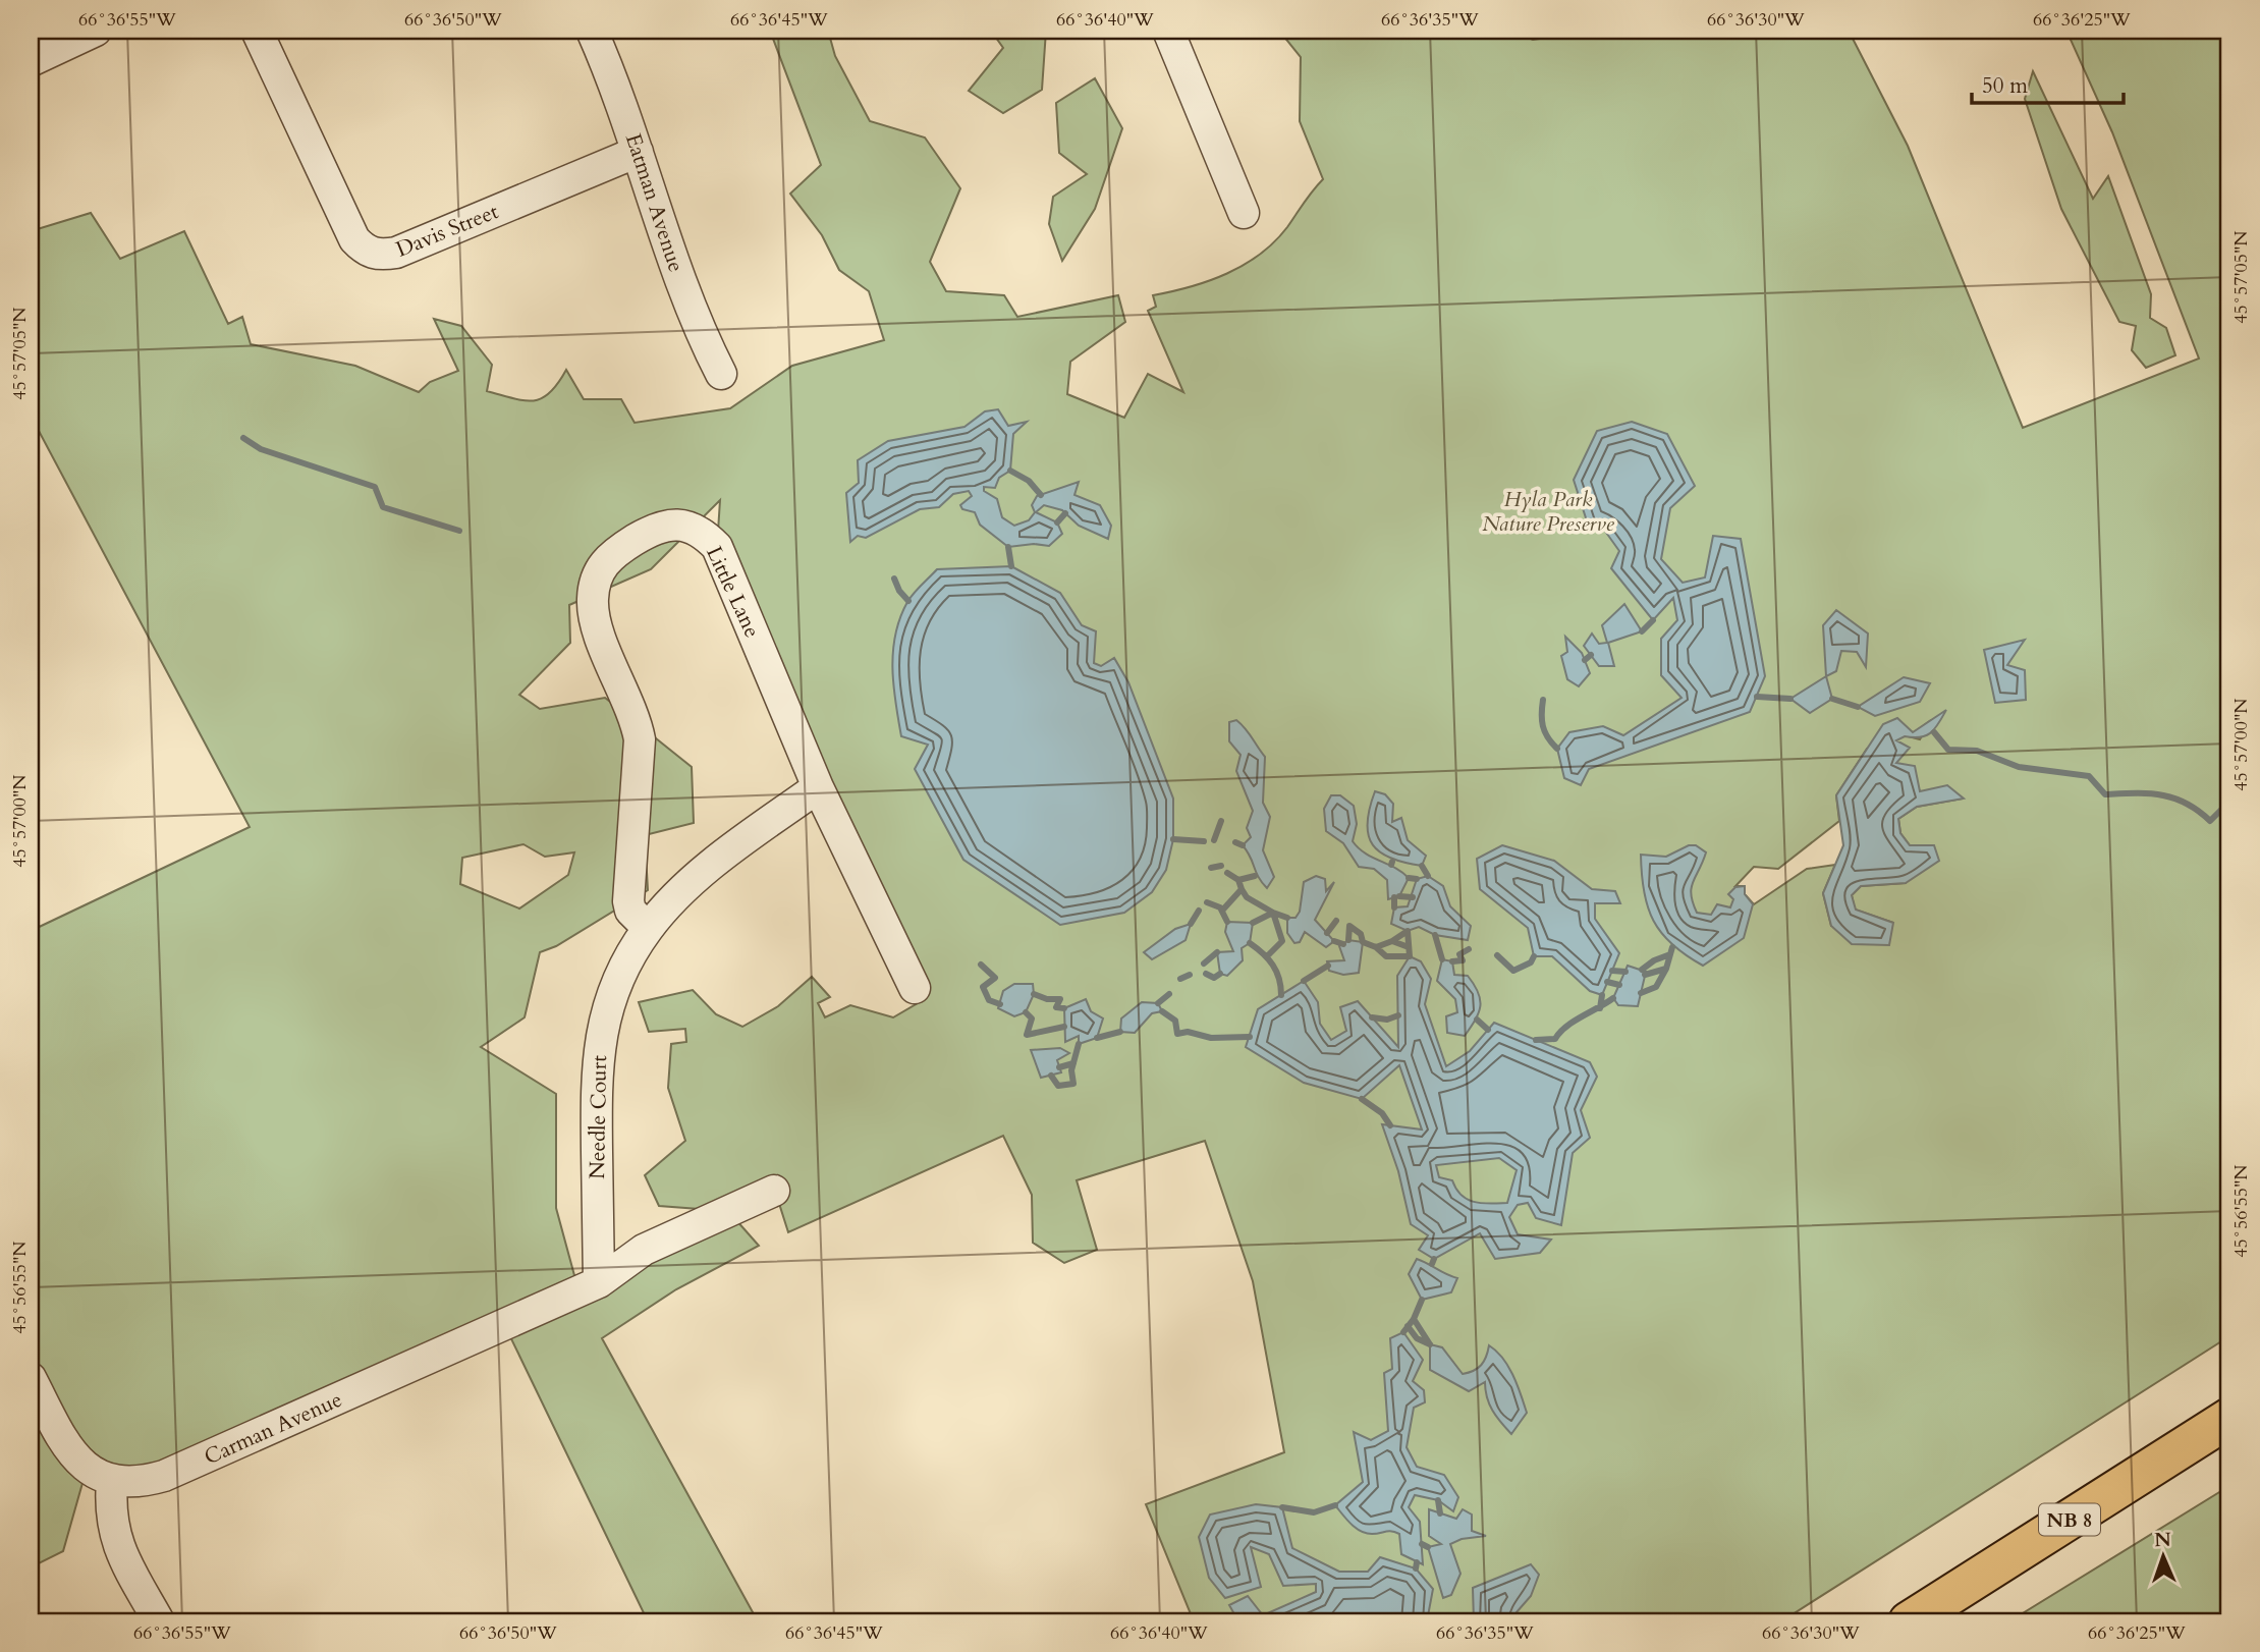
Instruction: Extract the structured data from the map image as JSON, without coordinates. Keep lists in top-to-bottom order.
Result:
{
  "streets": {
    "highway": ["NB 8"],
    "street": [
      "Eatman Avenue",
      "Davis Street",
      "Little Lane",
      "Needle Court",
      "Carman Avenue"
    ]
  },
  "crossings": [
    ["Eatman Avenue", "Davis Street"],
    ["Little Lane", "Needle Court"],
    ["Needle Court", "Carman Avenue"]
  ],
  "parks": ["Hyla Park Nature Preserve"],
  "scale_bar": "50 m",
  "north": "top",
  "coordinates": [
    "66°36'55\"W",
    "66°36'50\"W",
    "66°36'45\"W",
    "66°36'40\"W",
    "66°36'35\"W",
    "66°36'30\"W",
    "66°36'25\"W",
    "45°57'05\"N",
    "45°57'00\"N",
    "45°56'55\"N"
  ]
}
